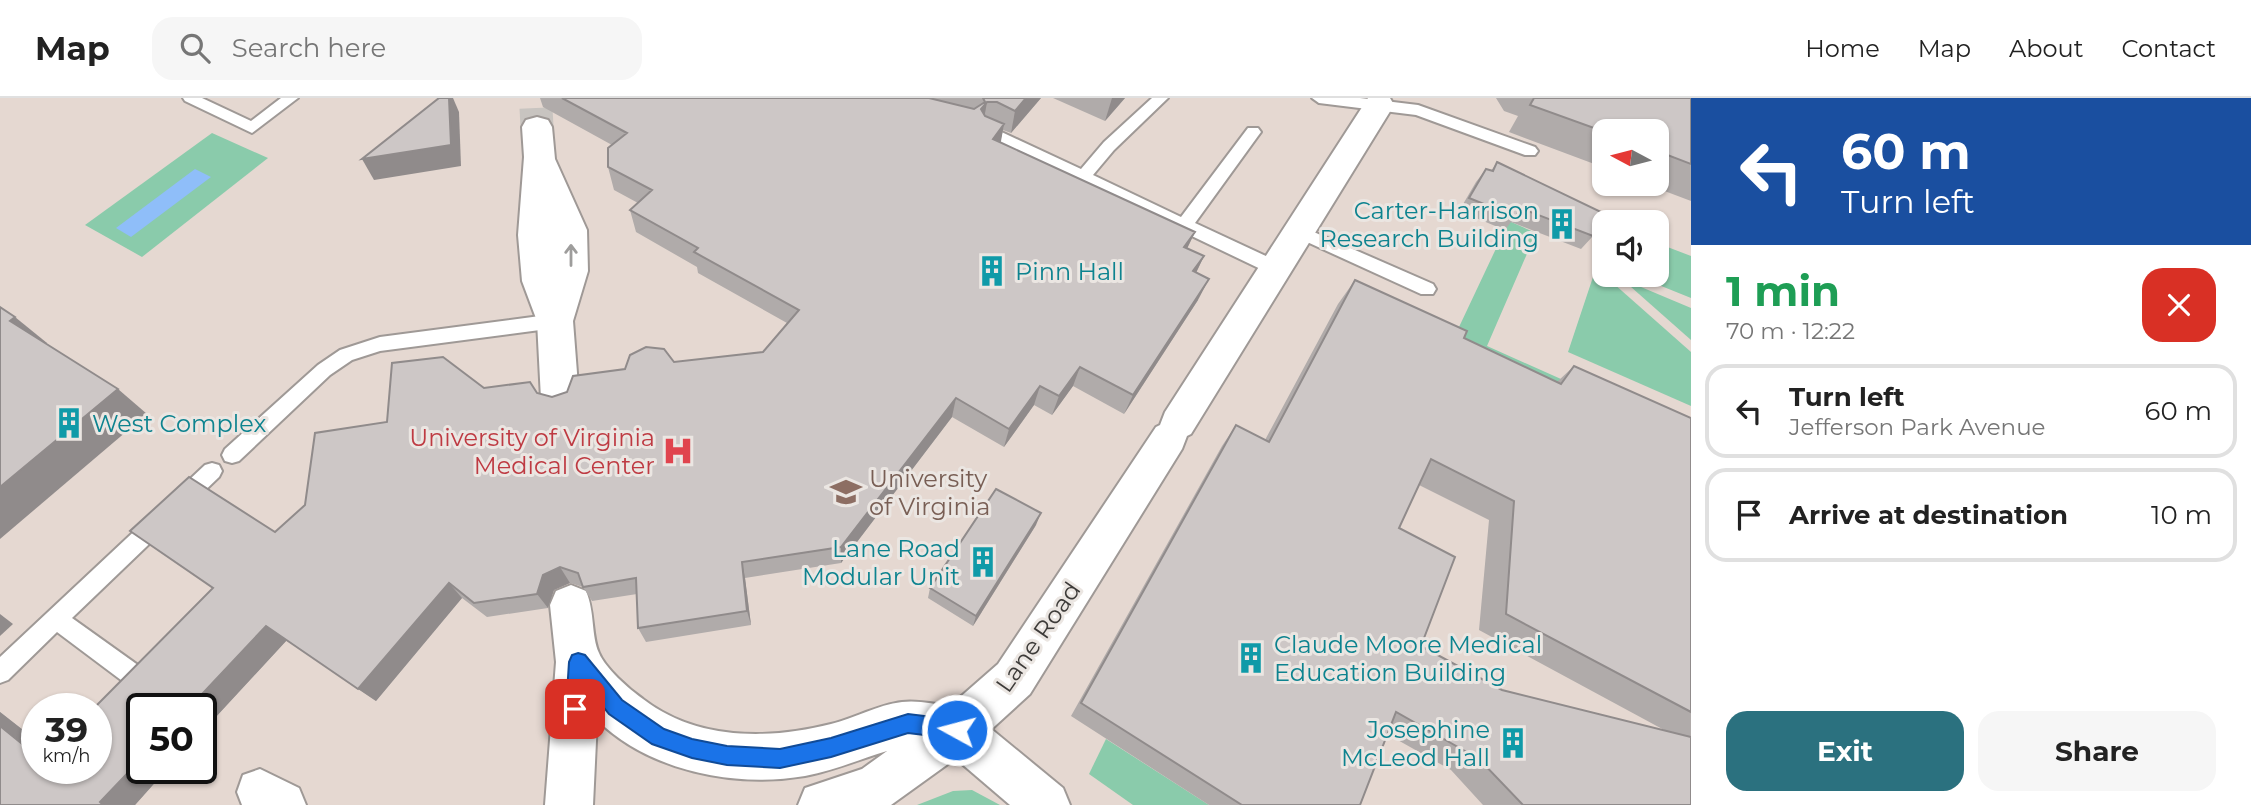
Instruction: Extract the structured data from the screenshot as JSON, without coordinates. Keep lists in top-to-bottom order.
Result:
{
  "streets": {
    "street": ["Lane Road"]
  },
  "places": {
    "building": [
      "Carter-Harrison Research Building",
      "Pinn Hall",
      "West Complex",
      "Lane Road Modular Unit",
      "Claude Moore Medical Education Building",
      "Josephine McLeod Hall"
    ],
    "hospital": ["University of Virginia Medical Center"],
    "school or university": ["University of Virginia"]
  },
  "north": "left",
  "page": {
    "header": "Map",
    "search": "Search here",
    "nav": [
      "Home",
      "Map",
      "About",
      "Contact"
    ],
    "turn": ["60 m", "Turn left"],
    "heading": ["1 min", "70 m · 12:22"],
    "list": [
      {
        "name": "Turn left",
        "note": "Jefferson Park Avenue",
        "value": "60 m"
      },
      {
        "name": "Arrive at destination",
        "value": "10 m"
      }
    ],
    "speed": "39 km/h",
    "limit": "50",
    "buttons": ["Exit", "Share"]
  }
}
